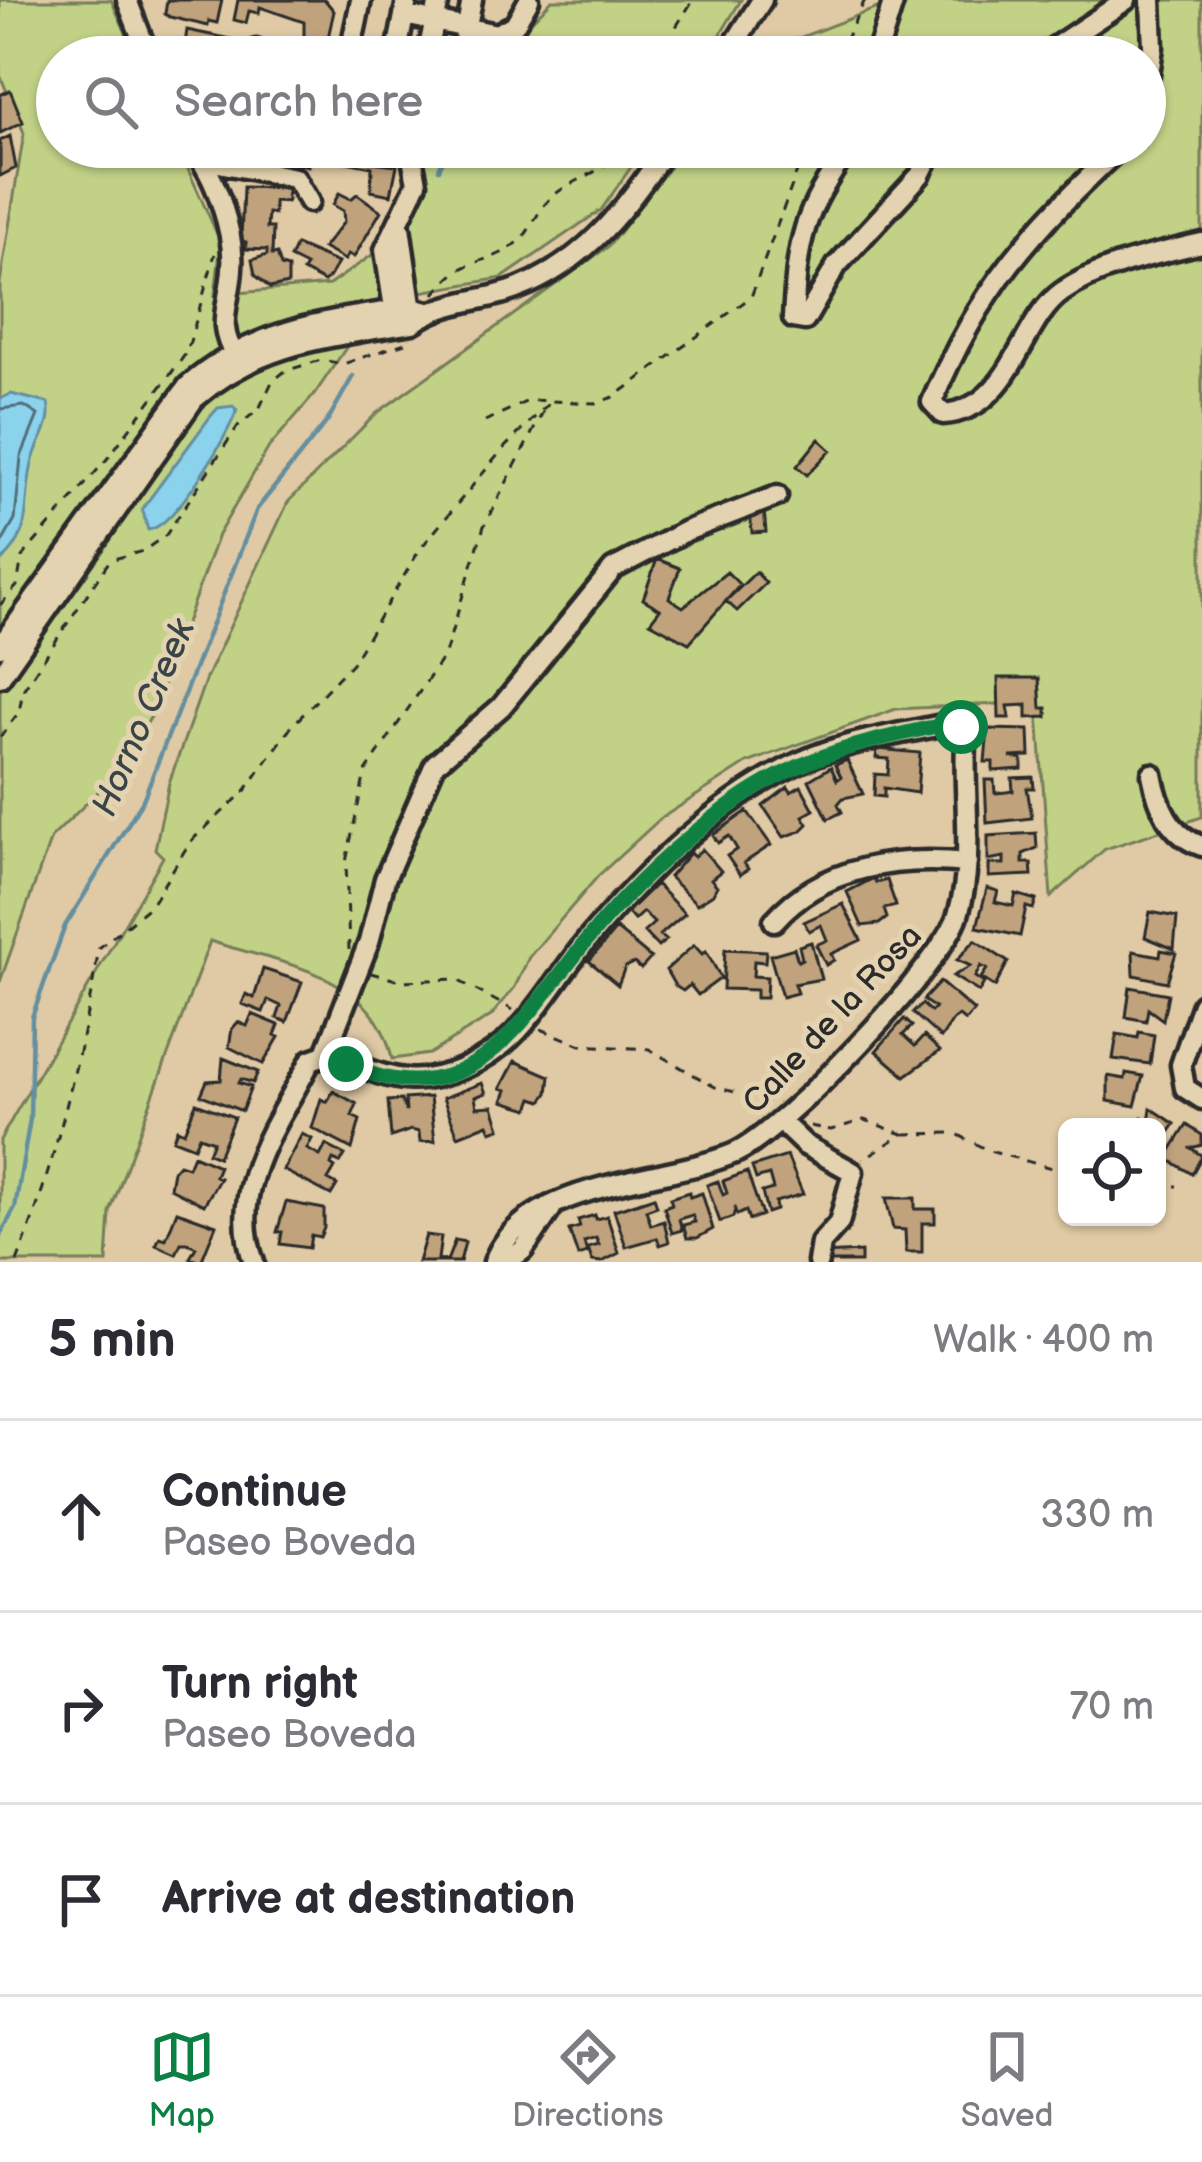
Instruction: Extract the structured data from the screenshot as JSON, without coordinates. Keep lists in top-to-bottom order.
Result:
{
  "streets": {
    "street": ["Calle de la Rosa"]
  },
  "water": ["Horno Creek"],
  "page": {
    "search": "Search here",
    "heading": ["5 min", "Walk · 400 m"],
    "list": [
      ["Continue", "Paseo Boveda", "330 m"],
      ["Turn right", "Paseo Boveda", "70 m"],
      "Arrive at destination"
    ],
    "nav": ["Map", "Directions", "Saved"]
  }
}
